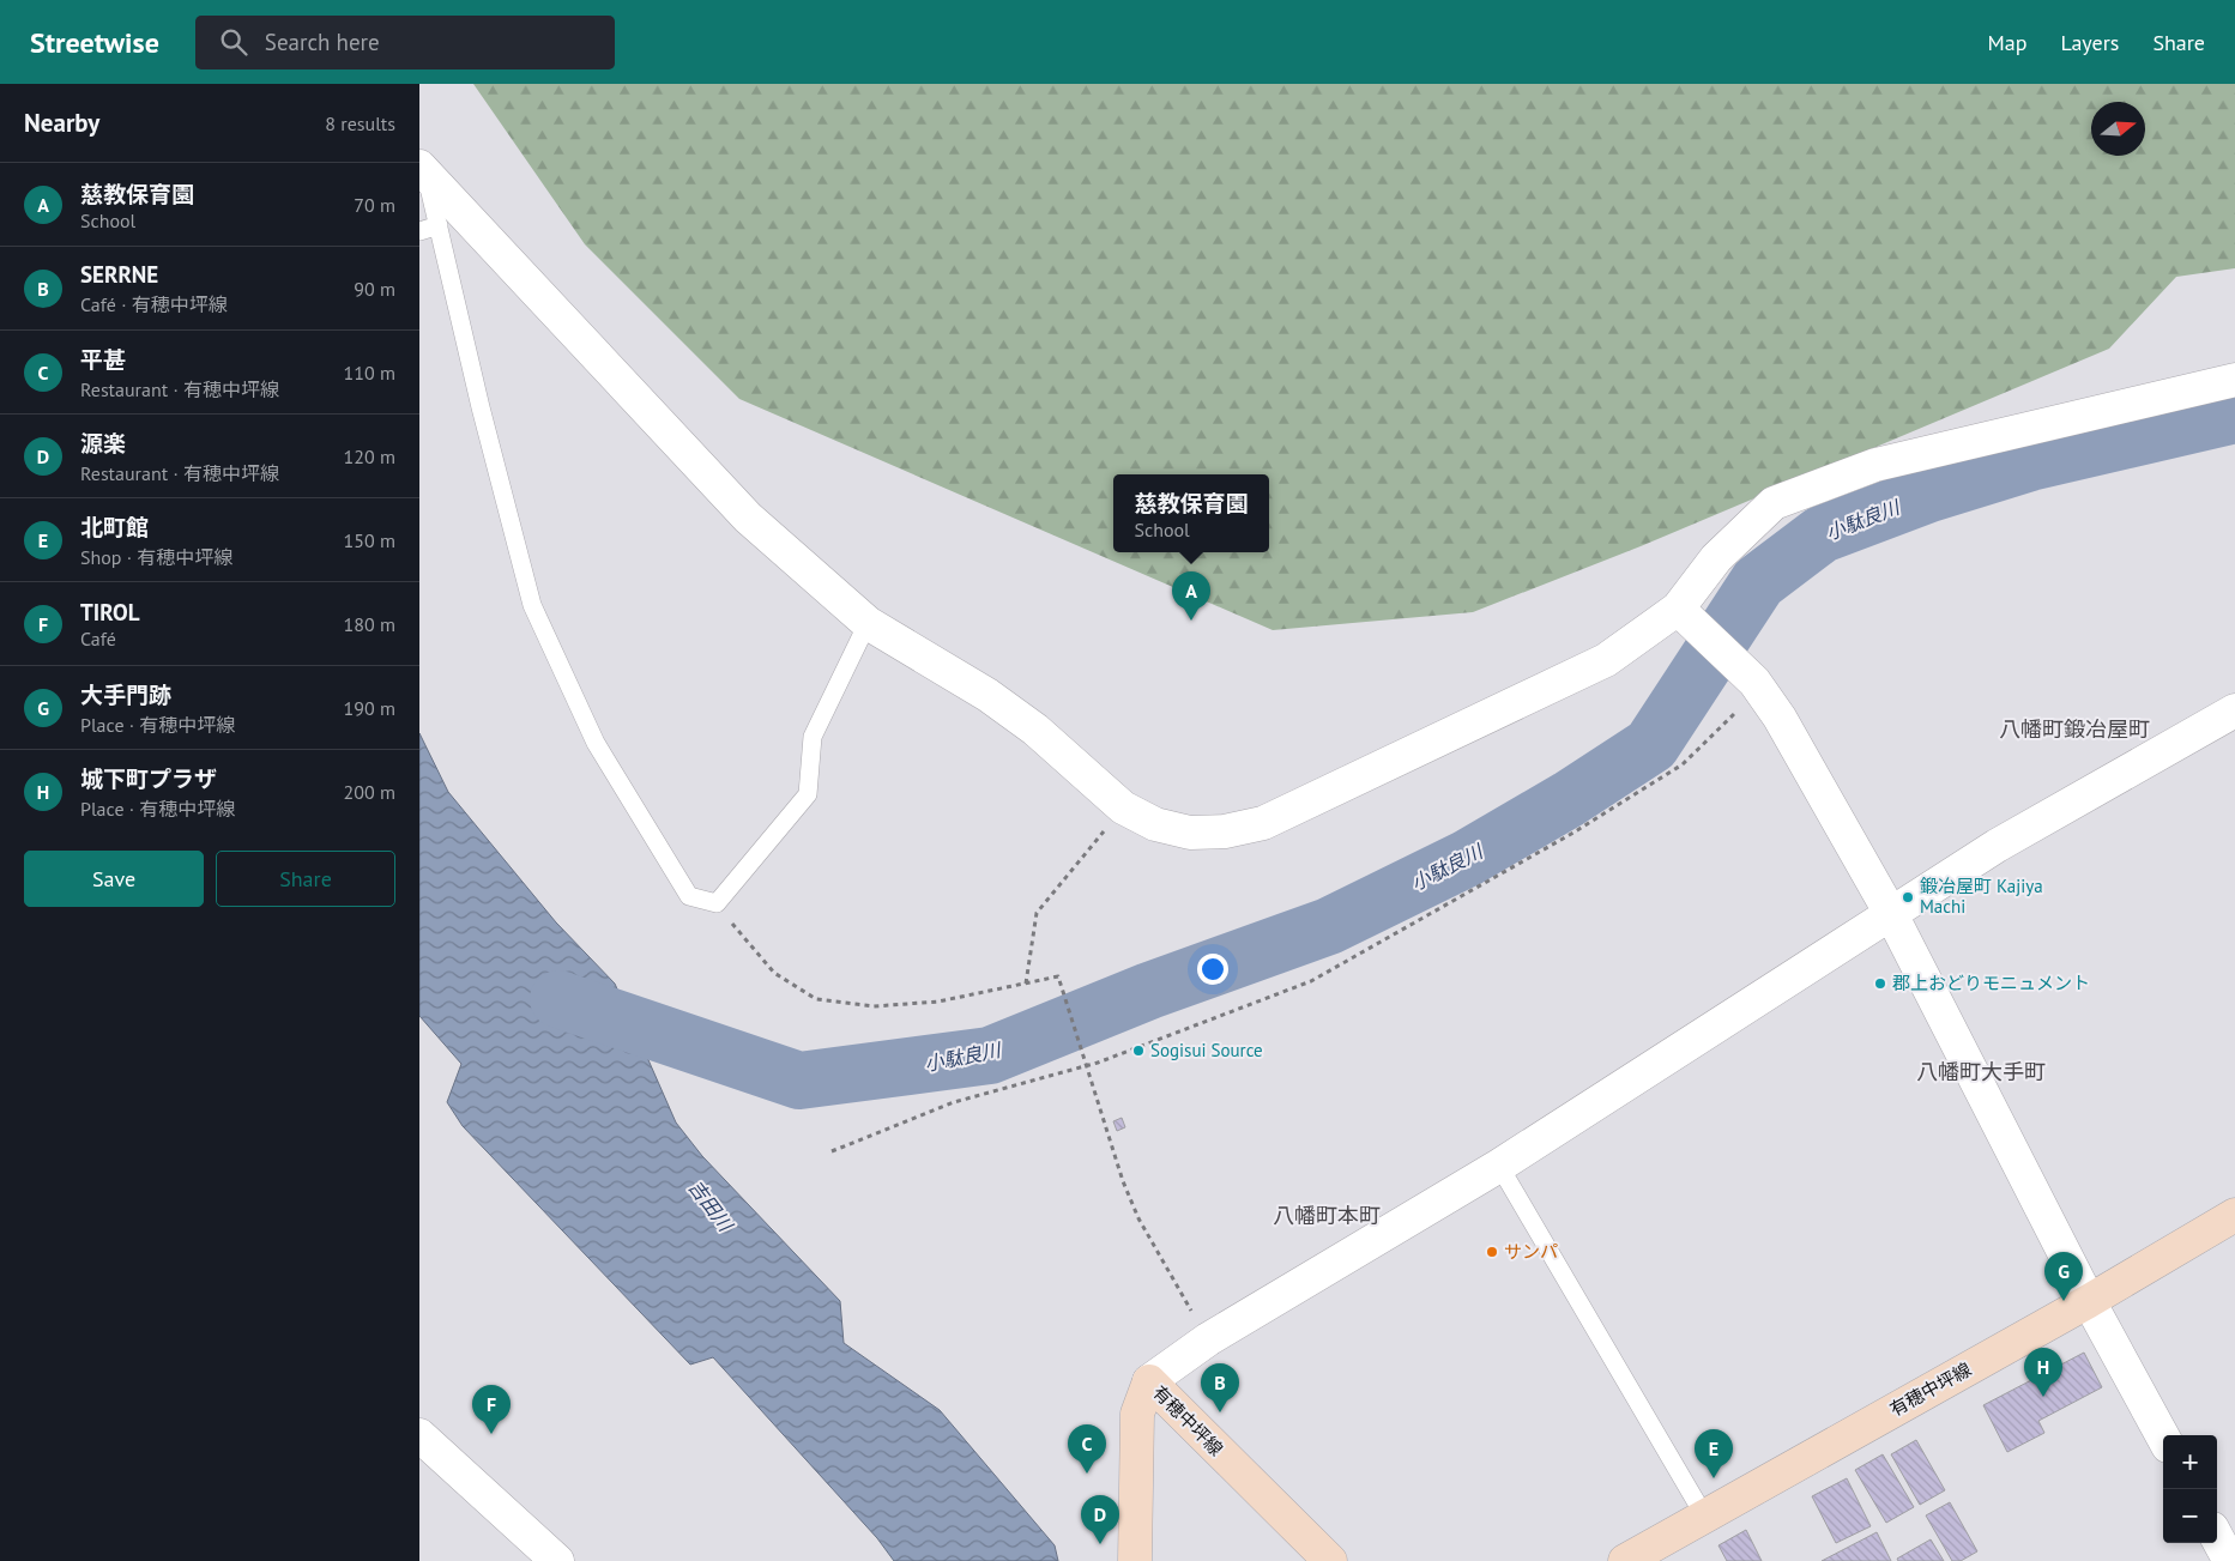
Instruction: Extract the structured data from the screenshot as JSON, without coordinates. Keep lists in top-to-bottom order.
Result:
{
  "streets": {
    "main road": ["有穂中坪線"]
  },
  "districts": ["八幡町鍛冶屋町", "八幡町大手町", "八幡町本町"],
  "water": ["小駄良川", "吉田川"],
  "places": [
    "鍛冶屋町 Kajiya Machi",
    "郡上おどりモニュメント",
    "Sogisui Source",
    "サンパ"
  ],
  "north": "right",
  "page": {
    "header": "Streetwise",
    "search": "Search here",
    "nav": ["Map", "Layers", "Share"],
    "heading": ["Nearby", "8 results"],
    "list": [
      {
        "mark": "A",
        "name": "慈教保育園",
        "note": "School",
        "value": "70 m"
      },
      {
        "mark": "B",
        "name": "SERRNE",
        "note": "Café · 有穂中坪線",
        "value": "90 m"
      },
      {
        "mark": "C",
        "name": "平甚",
        "note": "Restaurant · 有穂中坪線",
        "value": "110 m"
      },
      {
        "mark": "D",
        "name": "源楽",
        "note": "Restaurant · 有穂中坪線",
        "value": "120 m"
      },
      {
        "mark": "E",
        "name": "北町館",
        "note": "Shop · 有穂中坪線",
        "value": "150 m"
      },
      {
        "mark": "F",
        "name": "TIROL",
        "note": "Café",
        "value": "180 m"
      },
      {
        "mark": "G",
        "name": "大手門跡",
        "note": "Place · 有穂中坪線",
        "value": "190 m"
      },
      {
        "mark": "H",
        "name": "城下町プラザ",
        "note": "Place · 有穂中坪線",
        "value": "200 m"
      }
    ],
    "popup": ["慈教保育園", "School"],
    "pins": [
      "A",
      "G",
      "H",
      "B",
      "F",
      "C",
      "E",
      "D"
    ],
    "buttons": ["Save", "Share"],
    "map_buttons": ["+", "−"]
  }
}
